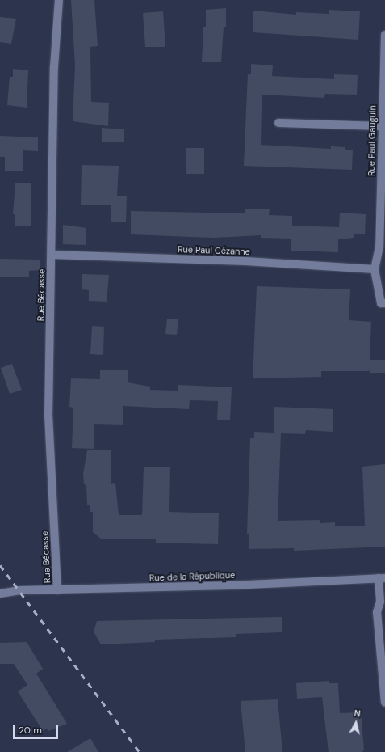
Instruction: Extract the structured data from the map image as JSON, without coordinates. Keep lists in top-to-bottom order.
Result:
{
  "streets": {
    "street": [
      "Rue Paul Gauguin",
      "Rue Paul Cézanne",
      "Rue Bécasse",
      "Rue de la République"
    ]
  },
  "crossings": [
    ["Rue Paul Gauguin", "Rue Paul Cézanne"],
    ["Rue Paul Cézanne", "Rue Bécasse"],
    ["Rue Bécasse", "Rue de la République"]
  ],
  "scale_bar": "20 m",
  "north": "top"
}
